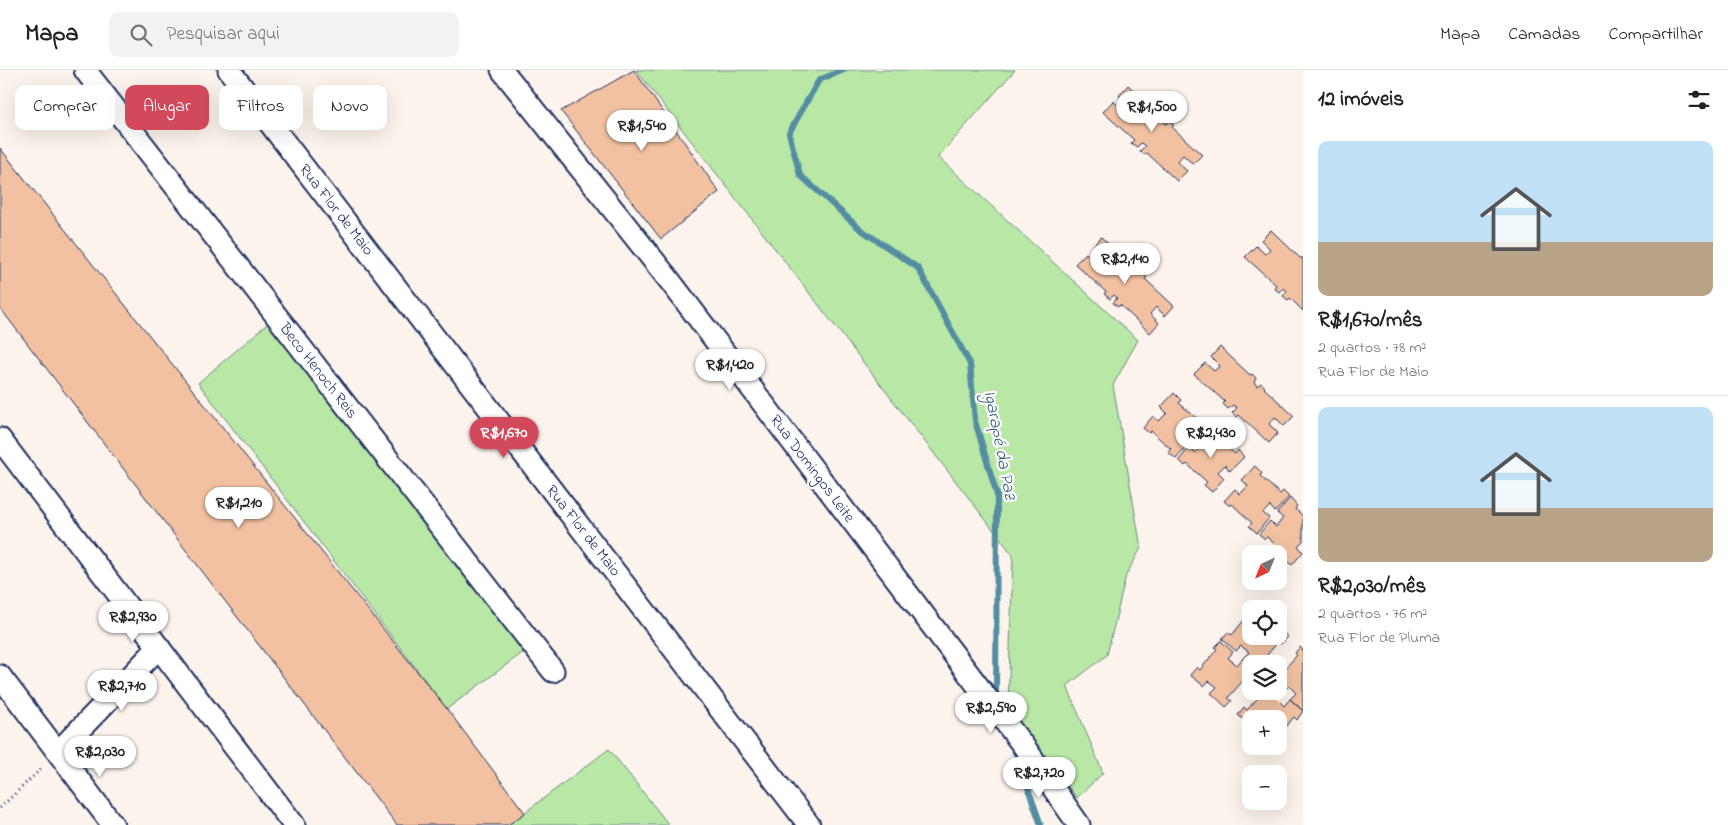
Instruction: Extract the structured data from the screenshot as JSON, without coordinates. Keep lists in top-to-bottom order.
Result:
{
  "streets": {
    "street": ["Rua Flor de Maio", "Beco Henoch Reis", "Rua Domingos Leite"]
  },
  "water": ["Igarapé da Paz"],
  "north": "bottom left",
  "page": {
    "header": "Mapa",
    "search": "Pesquisar aqui",
    "nav": ["Mapa", "Camadas", "Compartilhar"],
    "heading": "12 imóveis",
    "chip": [
      "Comprar",
      "Alugar",
      "Filtros",
      "Novo"
    ],
    "price": [
      "R$1,500",
      "R$1,540",
      "R$2,140",
      "R$1,420",
      "R$1,670",
      "R$2,430",
      "R$1,210",
      "R$2,930",
      "R$2,710",
      "R$2,590",
      "R$2,030",
      "R$2,720"
    ],
    "list": [
      {
        "name": "R$1,670/mês",
        "note": "2 quartos · 78 m² · Rua Flor de Maio"
      },
      {
        "name": "R$2,030/mês",
        "note": "2 quartos · 76 m² · Rua Flor de Pluma"
      }
    ],
    "map_buttons": ["+", "−"]
  }
}
